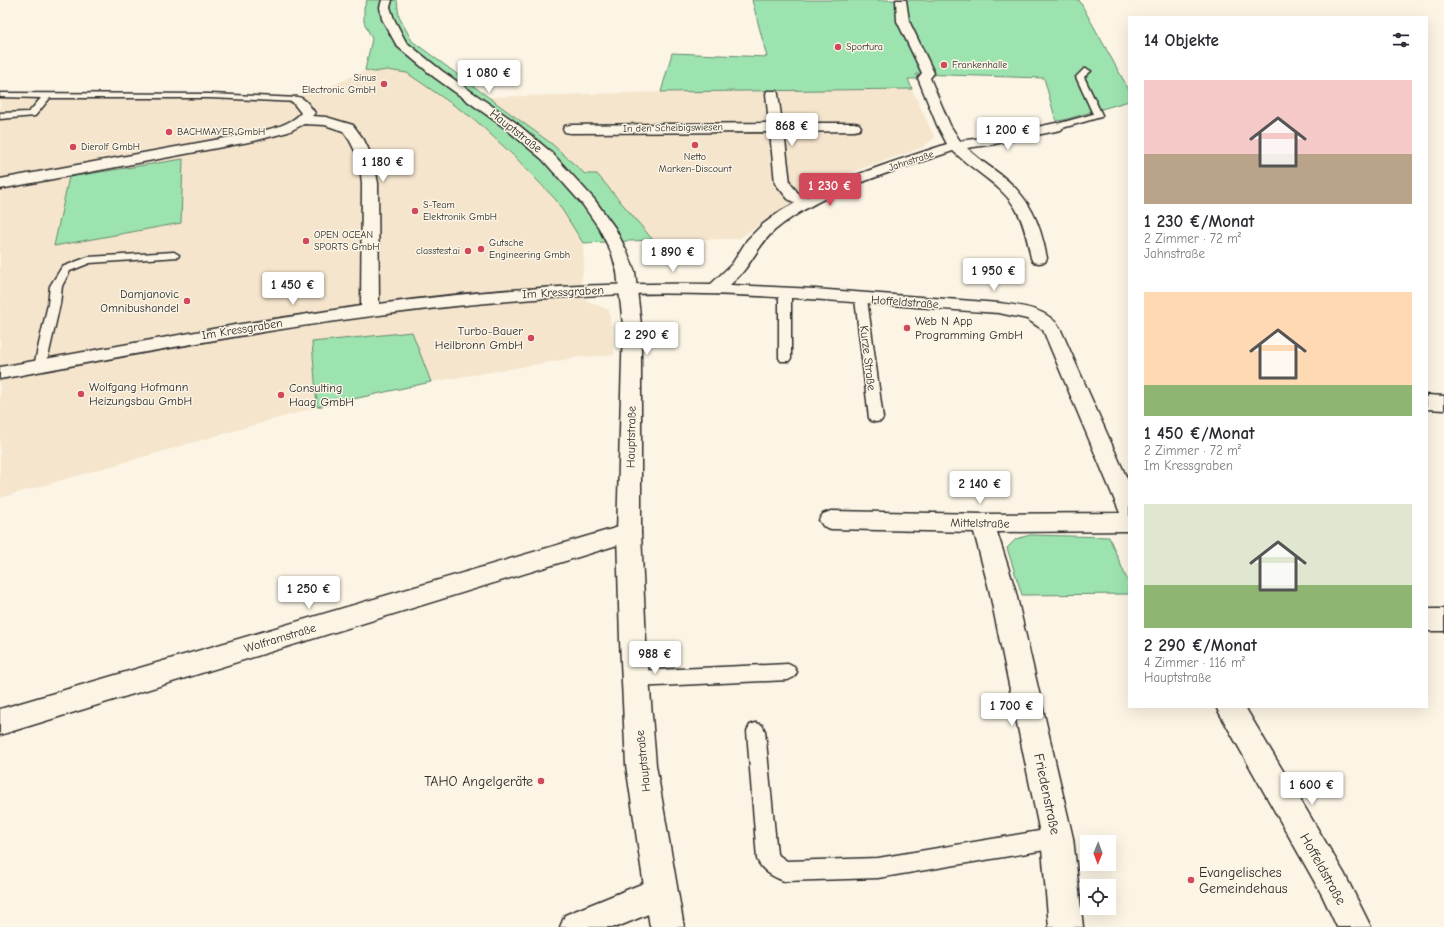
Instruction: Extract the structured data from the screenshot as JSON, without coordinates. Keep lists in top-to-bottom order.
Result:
{
  "streets": {
    "street": [
      "In den Scheibigswiesen",
      "Hauptstraße",
      "Jahnstraße",
      "Im Kressgraben",
      "Hoffeldstraße",
      "Mittelstraße",
      "Wolframstraße",
      "Friedenstraße"
    ],
    "lane": ["Kurze Straße"]
  },
  "crossings": [
    ["Hauptstraße", "Im Kressgraben"],
    ["Hauptstraße", "Hoffeldstraße"],
    ["Hauptstraße", "Wolframstraße"],
    ["Jahnstraße", "Hoffeldstraße"],
    ["Im Kressgraben", "Hoffeldstraße"],
    ["Hoffeldstraße", "Kurze Straße"],
    ["Mittelstraße", "Friedenstraße"]
  ],
  "places": [
    "Sportura",
    "Frankenhalle",
    "Sinus Electronic GmbH",
    "BACHMAYER GmbH",
    "Netto Marken-Discount",
    "Dierolf GmbH",
    "S-Team Elektronik GmbH",
    "OPEN OCEAN SPORTS GmbH",
    "Gutsche Engineering Gmbh",
    "classtest.ai",
    "Damjanovic Omnibushandel",
    "Web N App Programming GmbH",
    "Turbo-Bauer Heilbronn GmbH",
    "Wolfgang Hofmann Heizungsbau GmbH",
    "Consulting Haag GmbH",
    "TAHO Angelgeräte",
    "Evangelisches Gemeindehaus"
  ],
  "north": "bottom",
  "page": {
    "heading": "14 Objekte",
    "price": [
      "1 080 €",
      "868 €",
      "1 200 €",
      "1 180 €",
      "1 230 €",
      "1 890 €",
      "1 950 €",
      "1 450 €",
      "2 290 €",
      "2 140 €",
      "1 250 €",
      "988 €",
      "1 700 €",
      "1 600 €"
    ],
    "list": [
      {
        "name": "1 230 €/Monat",
        "note": "2 Zimmer · 72 m² · Jahnstraße"
      },
      {
        "name": "1 450 €/Monat",
        "note": "2 Zimmer · 72 m² · Im Kressgraben"
      },
      {
        "name": "2 290 €/Monat",
        "note": "4 Zimmer · 116 m² · Hauptstraße"
      }
    ]
  }
}
